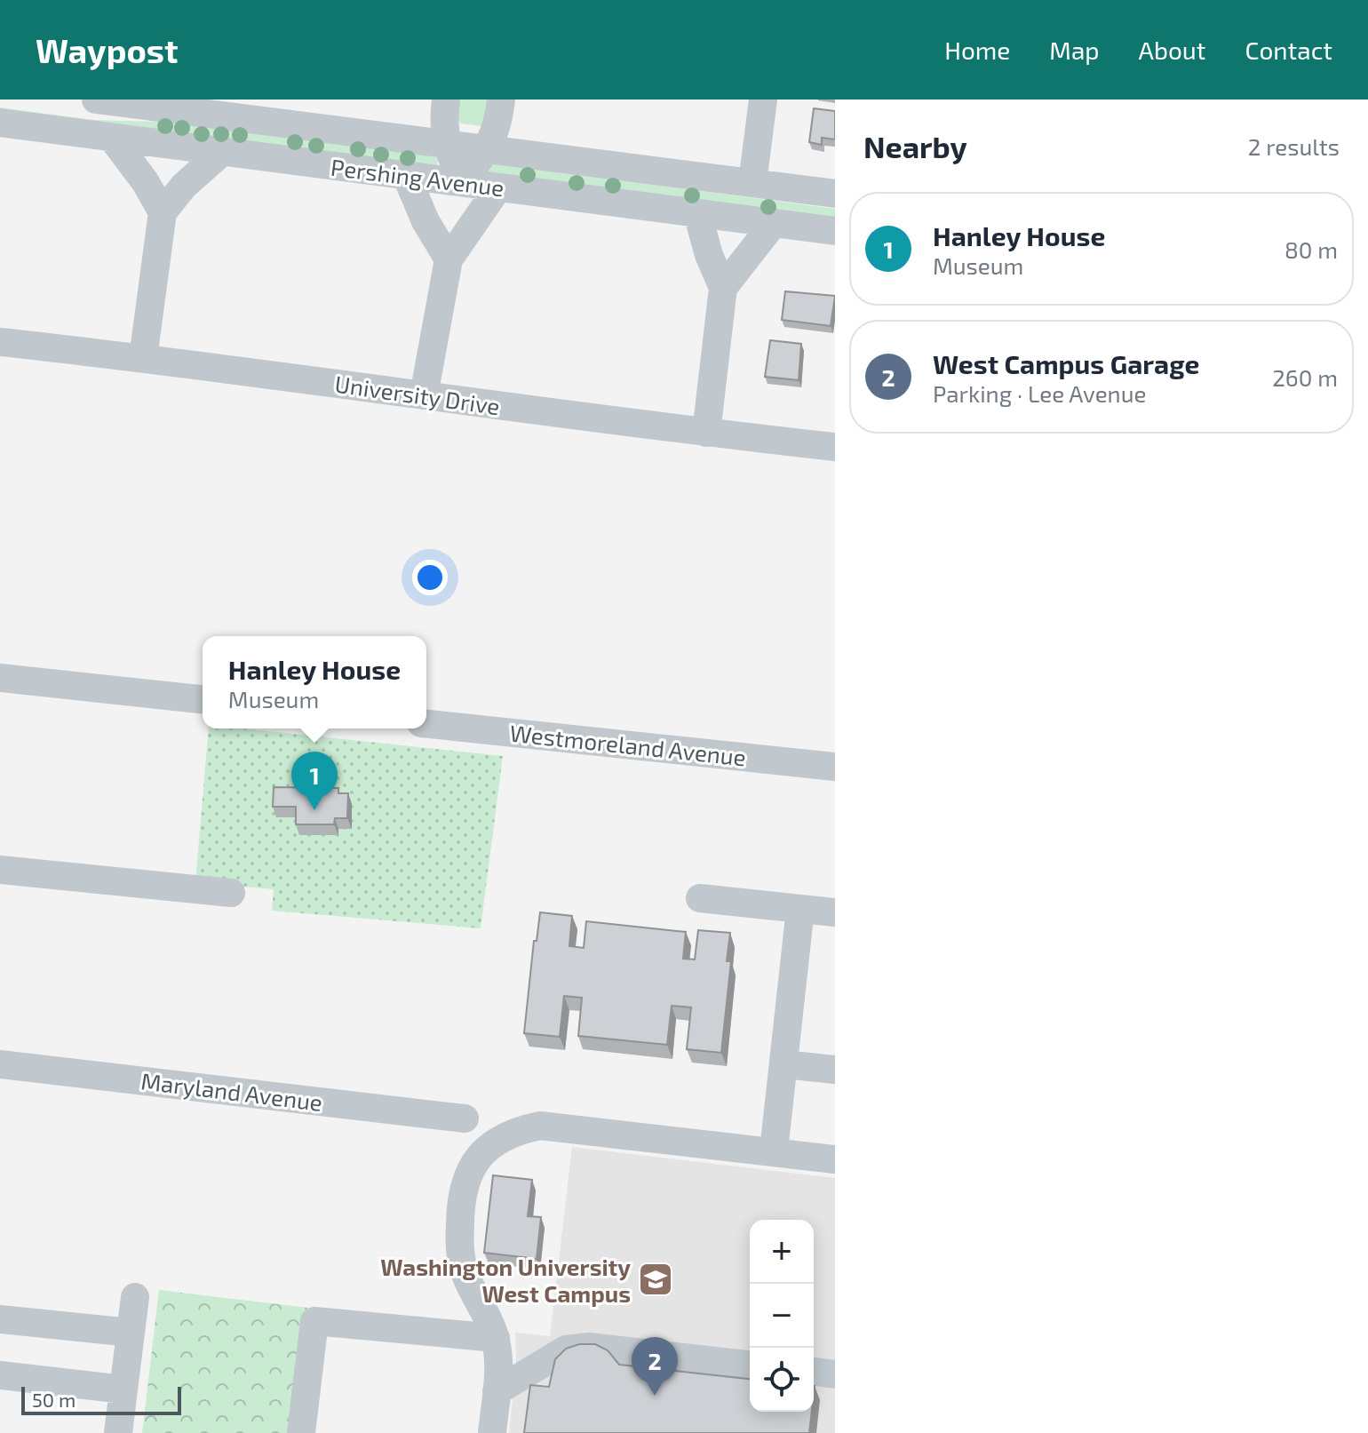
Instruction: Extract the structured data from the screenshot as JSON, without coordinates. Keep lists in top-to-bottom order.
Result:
{
  "streets": {
    "street": [
      "Pershing Avenue",
      "University Drive",
      "Westmoreland Avenue",
      "Maryland Avenue"
    ]
  },
  "places": {
    "school or university": ["Washington University West Campus"]
  },
  "scale_bar": "50 m",
  "page": {
    "header": "Waypost",
    "nav": [
      "Home",
      "Map",
      "About",
      "Contact"
    ],
    "heading": ["Nearby", "2 results"],
    "list": [
      {
        "mark": "1",
        "name": "Hanley House",
        "note": "Museum",
        "value": "80 m"
      },
      {
        "mark": "2",
        "name": "West Campus Garage",
        "note": "Parking · Lee Avenue",
        "value": "260 m"
      }
    ],
    "popup": ["Hanley House", "Museum"],
    "pins": ["1", "2"],
    "map_buttons": ["+", "−"],
    "scale": "50 m"
  }
}
